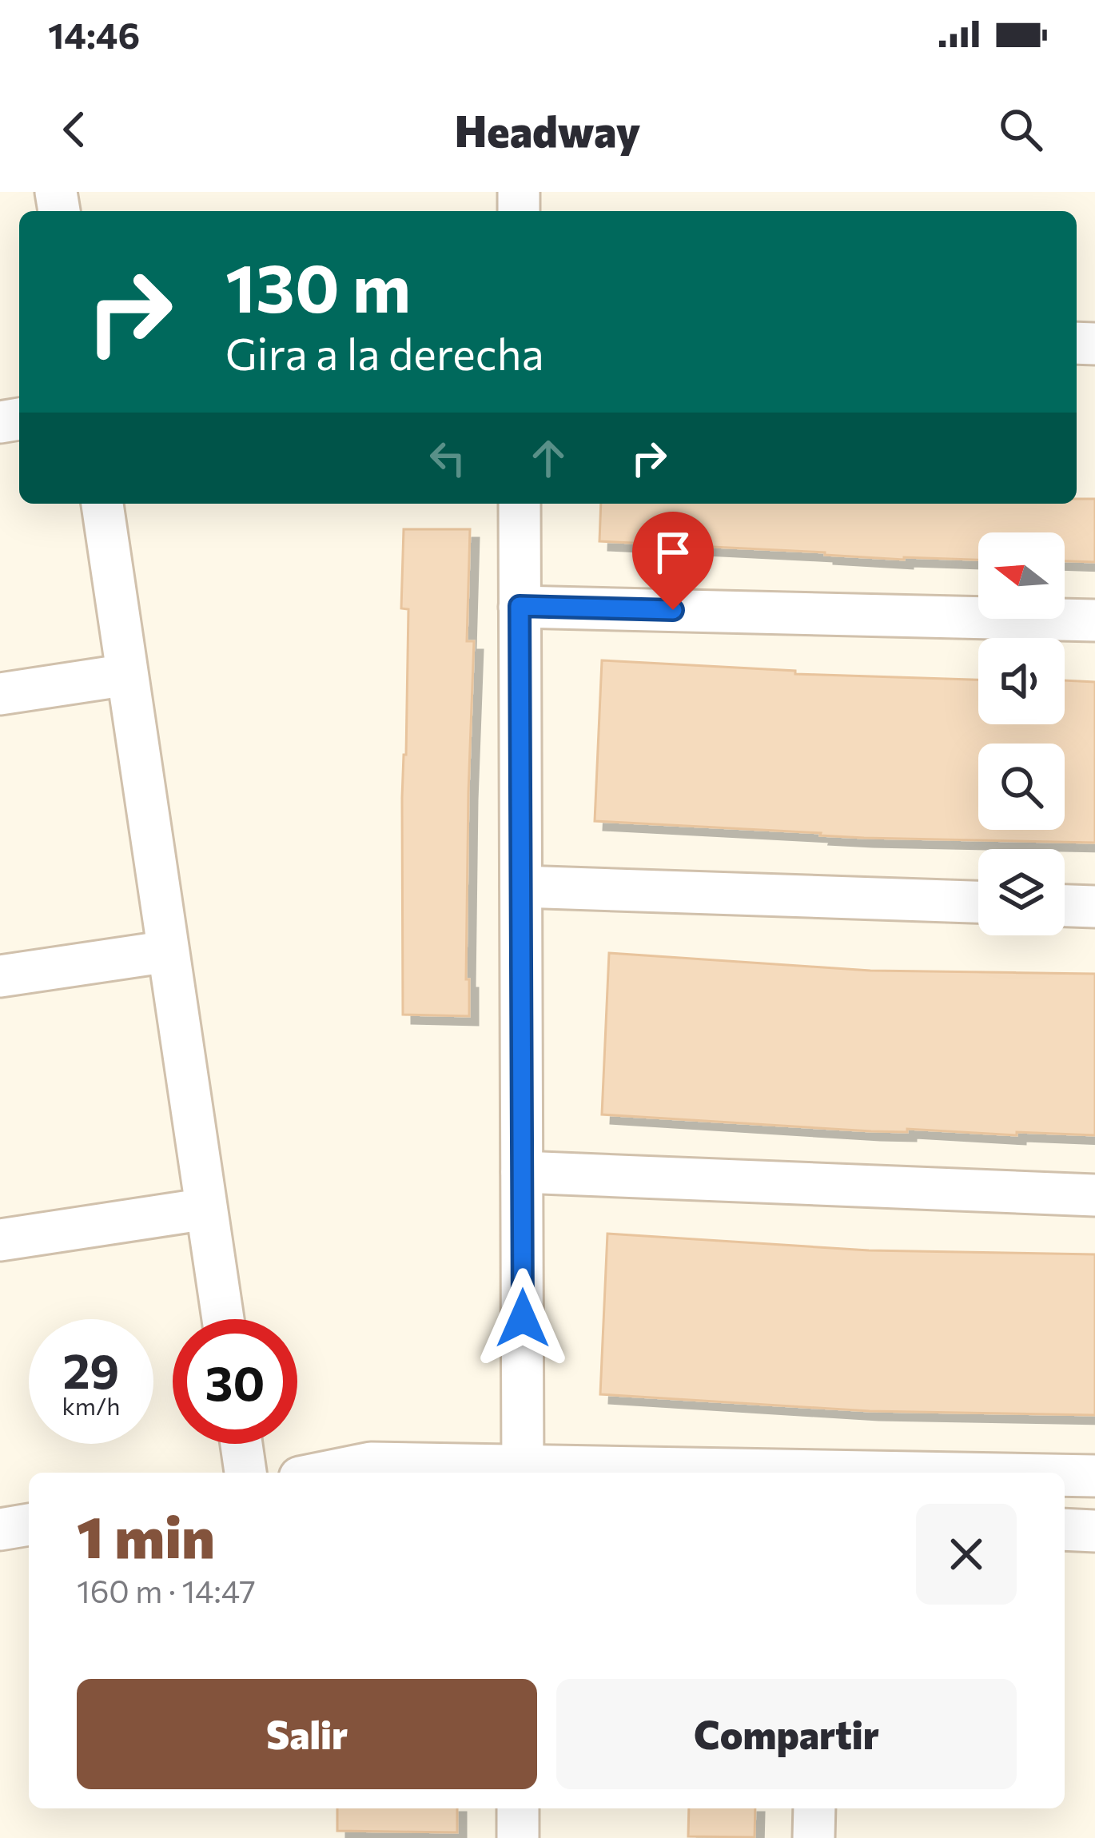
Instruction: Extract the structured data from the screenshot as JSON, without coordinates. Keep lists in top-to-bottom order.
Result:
{
  "north": "left",
  "page": {
    "status": "14:46",
    "header": "Headway",
    "turn": ["130 m", "Gira a la derecha"],
    "speed": "29 km/h",
    "limit": "30",
    "heading": ["1 min", "160 m · 14:47"],
    "buttons": ["Salir", "Compartir"]
  }
}
